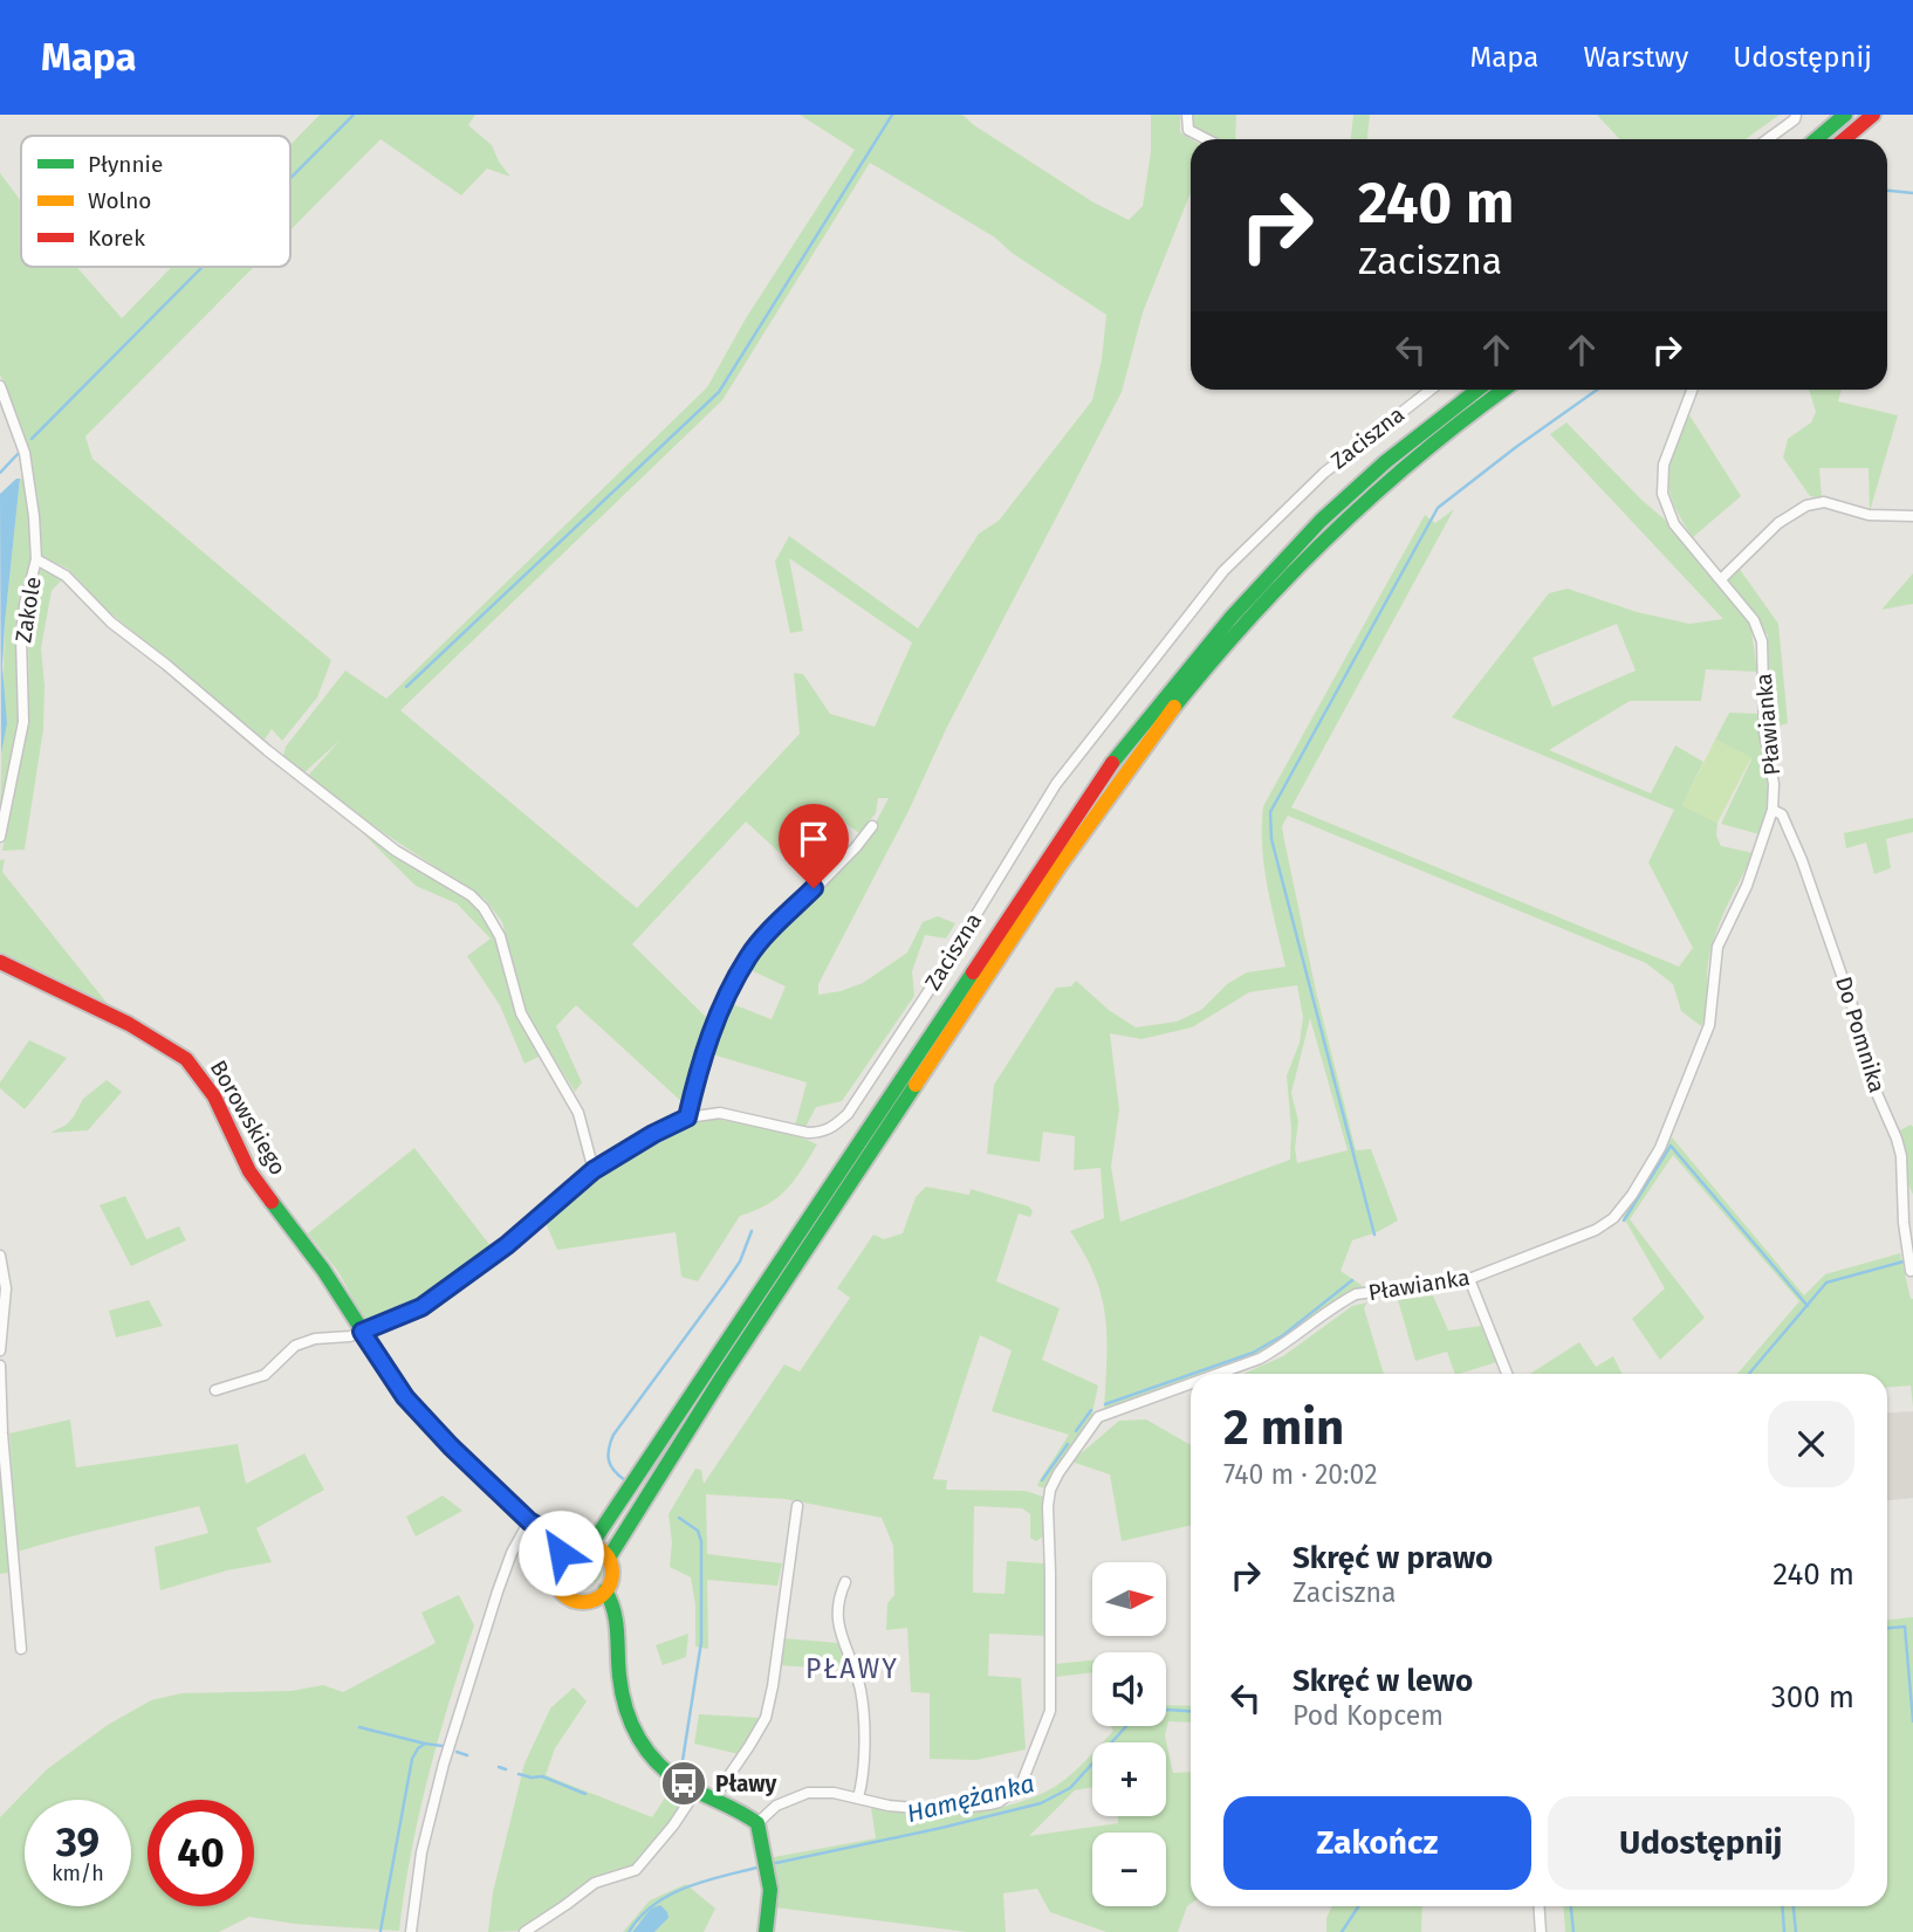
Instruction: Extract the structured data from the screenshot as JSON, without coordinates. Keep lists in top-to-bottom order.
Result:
{
  "streets": {
    "street": [
      "Zaciszna",
      "Zakole",
      "Pławianka",
      "Do Pomnika",
      "Borowskiego"
    ]
  },
  "crossings": [
    ["Zaciszna", "Borowskiego"],
    ["Pławianka", "Do Pomnika"]
  ],
  "districts": ["PŁAWY"],
  "water": ["Hamężanka"],
  "places": {
    "bus stop": ["Pławy"]
  },
  "legend": ["Płynnie", "Wolno", "Korek"],
  "north": "right",
  "page": {
    "header": "Mapa",
    "nav": ["Mapa", "Warstwy", "Udostępnij"],
    "turn": ["240 m", "Zaciszna"],
    "heading": ["2 min", "740 m · 20:02"],
    "list": [
      {
        "name": "Skręć w prawo",
        "note": "Zaciszna",
        "value": "240 m"
      },
      {
        "name": "Skręć w lewo",
        "note": "Pod Kopcem",
        "value": "300 m"
      }
    ],
    "map_buttons": ["+", "−"],
    "buttons": ["Zakończ", "Udostępnij"],
    "speed": "39 km/h",
    "limit": "40"
  }
}
